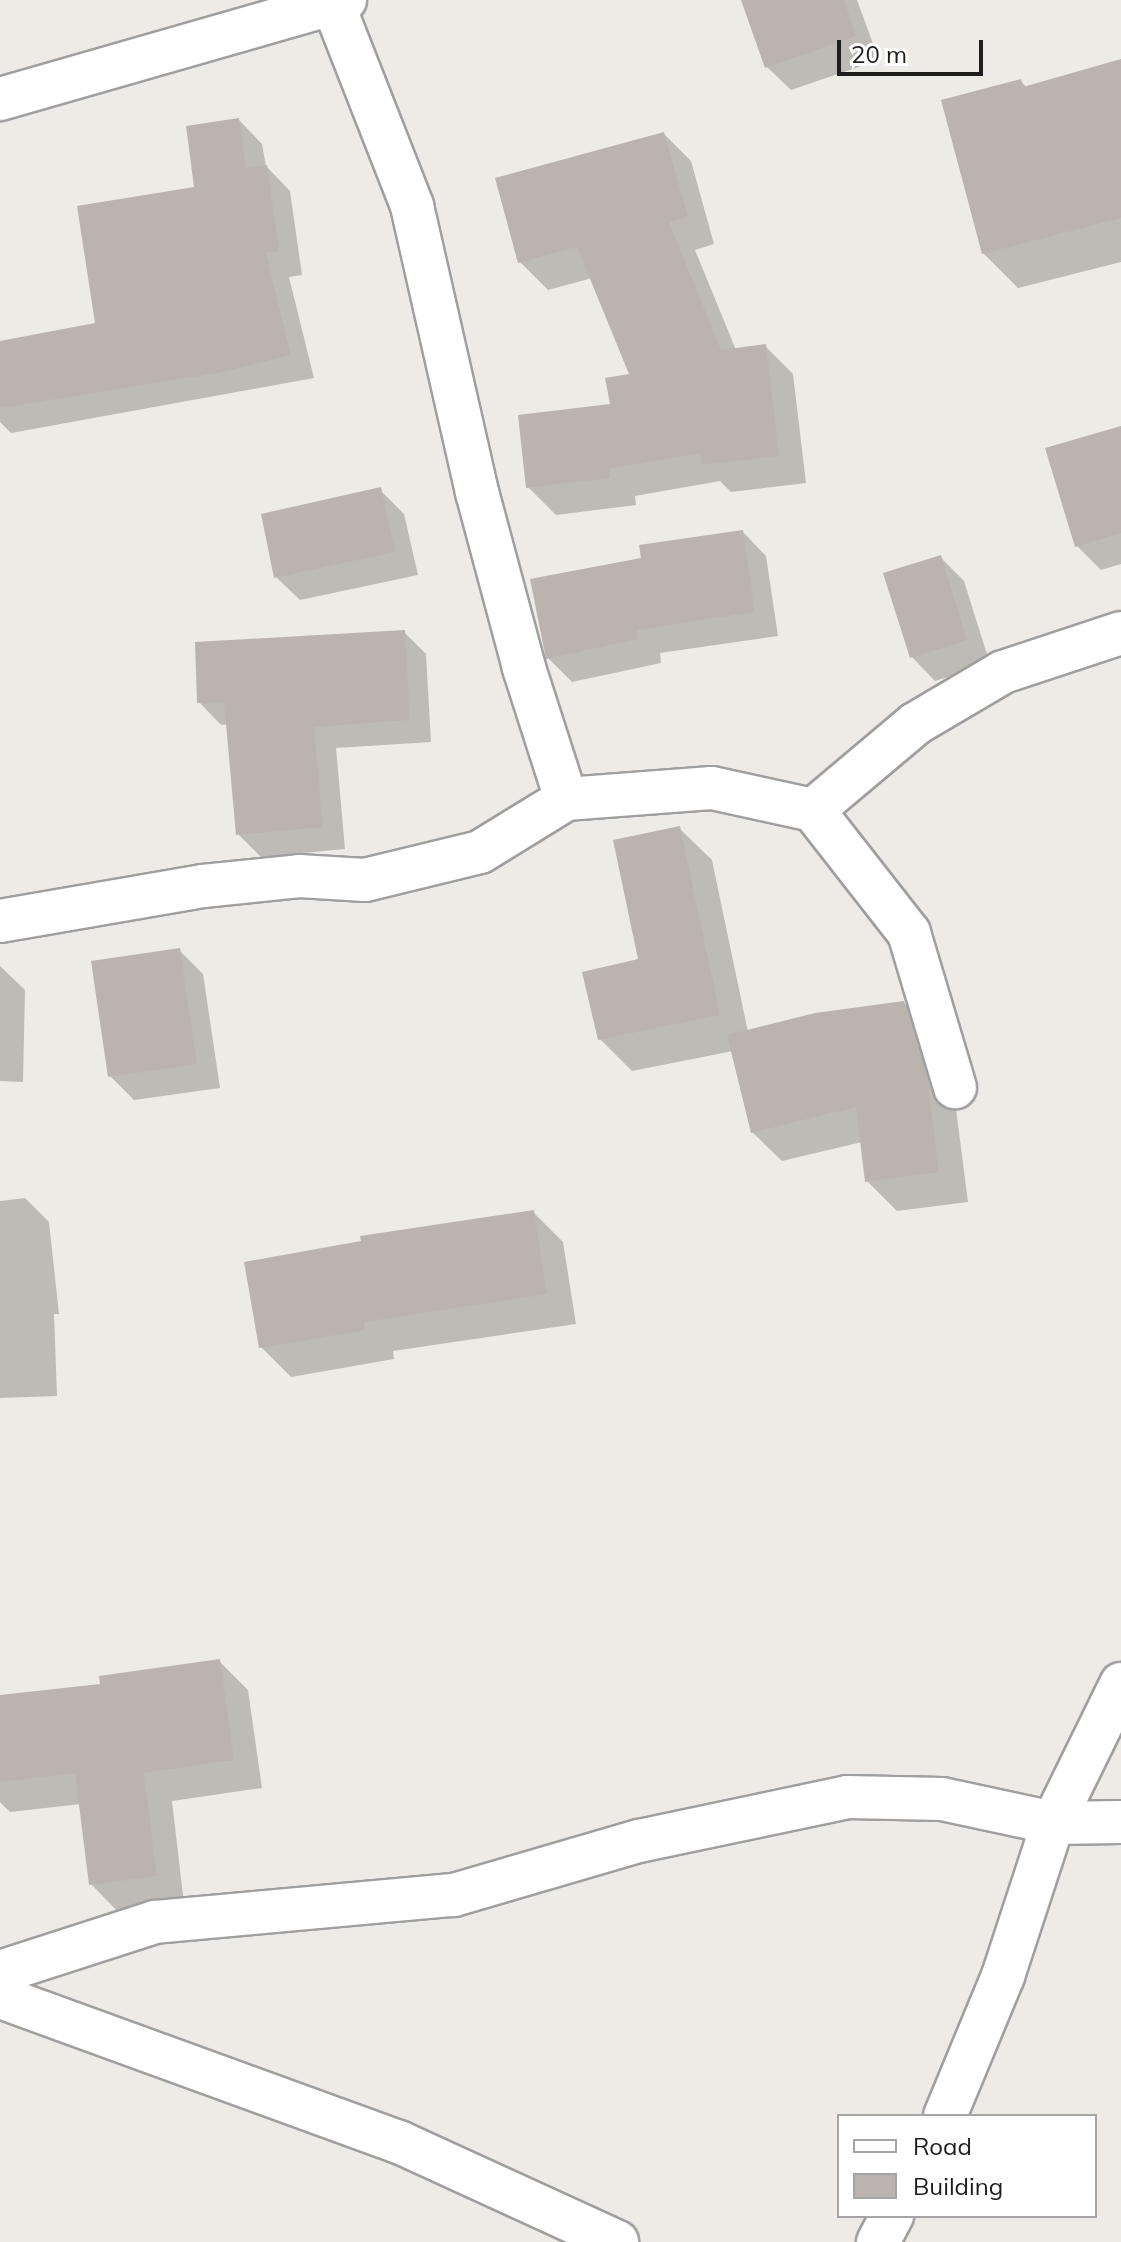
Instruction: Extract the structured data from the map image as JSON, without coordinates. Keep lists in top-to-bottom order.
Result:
{
  "legend": ["Road", "Building"],
  "scale_bar": "20 m"
}
